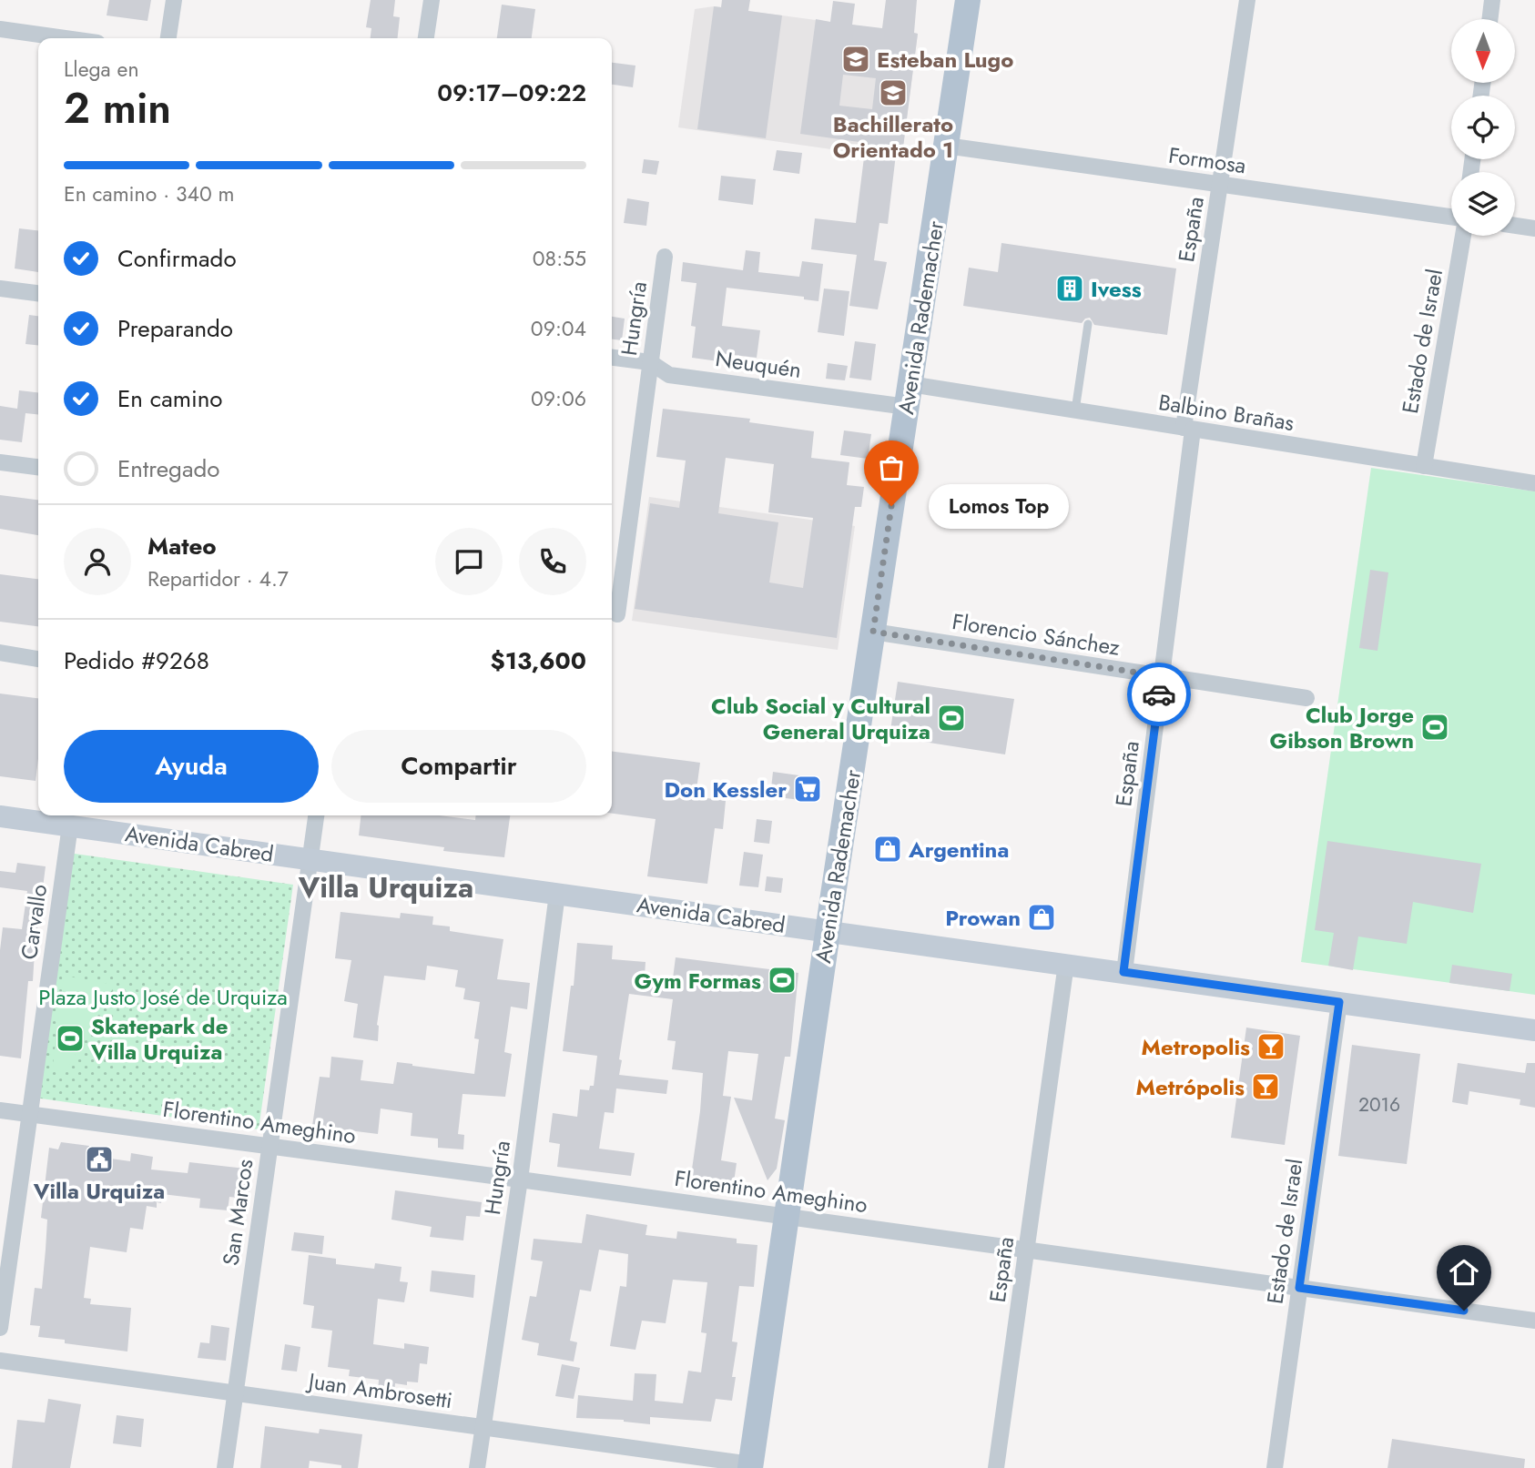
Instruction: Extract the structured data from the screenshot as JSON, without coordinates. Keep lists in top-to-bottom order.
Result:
{
  "streets": {
    "main road": ["Avenida Rademacher", "Avenida Cabred"],
    "street": [
      "Formosa",
      "España",
      "Hungría",
      "Estado de Israel",
      "Neuquén",
      "Balbino Brañas",
      "Florencio Sánchez",
      "Carvallo",
      "Florentino Ameghino",
      "San Marcos",
      "Juan Ambrosetti"
    ]
  },
  "crossings": [
    ["Formosa", "España"],
    ["Formosa", "Avenida Rademacher"],
    ["España", "Balbino Brañas"],
    ["España", "Florencio Sánchez"],
    ["España", "Avenida Cabred"],
    ["España", "Florentino Ameghino"],
    ["Avenida Rademacher", "Neuquén"],
    ["Avenida Rademacher", "Balbino Brañas"],
    ["Avenida Rademacher", "Florencio Sánchez"],
    ["Avenida Rademacher", "Avenida Cabred"],
    ["Avenida Rademacher", "Florentino Ameghino"],
    ["Avenida Rademacher", "Juan Ambrosetti"],
    ["Hungría", "Neuquén"],
    ["Hungría", "Avenida Cabred"],
    ["Hungría", "Florentino Ameghino"],
    ["Hungría", "Juan Ambrosetti"],
    ["Estado de Israel", "Balbino Brañas"],
    ["Estado de Israel", "Avenida Cabred"],
    ["Estado de Israel", "Florentino Ameghino"],
    ["Neuquén", "Balbino Brañas"],
    ["Avenida Cabred", "Carvallo"],
    ["Avenida Cabred", "San Marcos"],
    ["Carvallo", "Florentino Ameghino"],
    ["Florentino Ameghino", "San Marcos"],
    ["San Marcos", "Juan Ambrosetti"]
  ],
  "districts": ["Villa Urquiza"],
  "parks": ["Plaza Justo José de Urquiza"],
  "places": {
    "school or university": ["Esteban Lugo", "Bachillerato Orientado 1"],
    "building": ["Ivess"],
    "other": ["Lomos Top"],
    "sports": [
      "Club Social y Cultural General Urquiza",
      "Club Jorge Gibson Brown",
      "Gym Formas",
      "Skatepark de Villa Urquiza"
    ],
    "supermarket": ["Don Kessler"],
    "shop": ["Argentina", "Prowan"],
    "bar": ["Metropolis", "Metrópolis"],
    "public building": ["Villa Urquiza"]
  },
  "house_numbers": ["2016"],
  "north": "bottom",
  "page": {
    "heading": ["2 min", "Llega en", "09:17–09:22"],
    "panel": [
      "Mateo",
      "Repartidor · 4.7",
      "Pedido #9268",
      "$13,600"
    ],
    "bar": "En camino · 340 m",
    "list": [
      ["Confirmado", "08:55"],
      ["Preparando", "09:04"],
      ["En camino", "09:06"],
      "Entregado"
    ],
    "bubble": "Lomos Top",
    "buttons": ["Ayuda", "Compartir"]
  }
}
